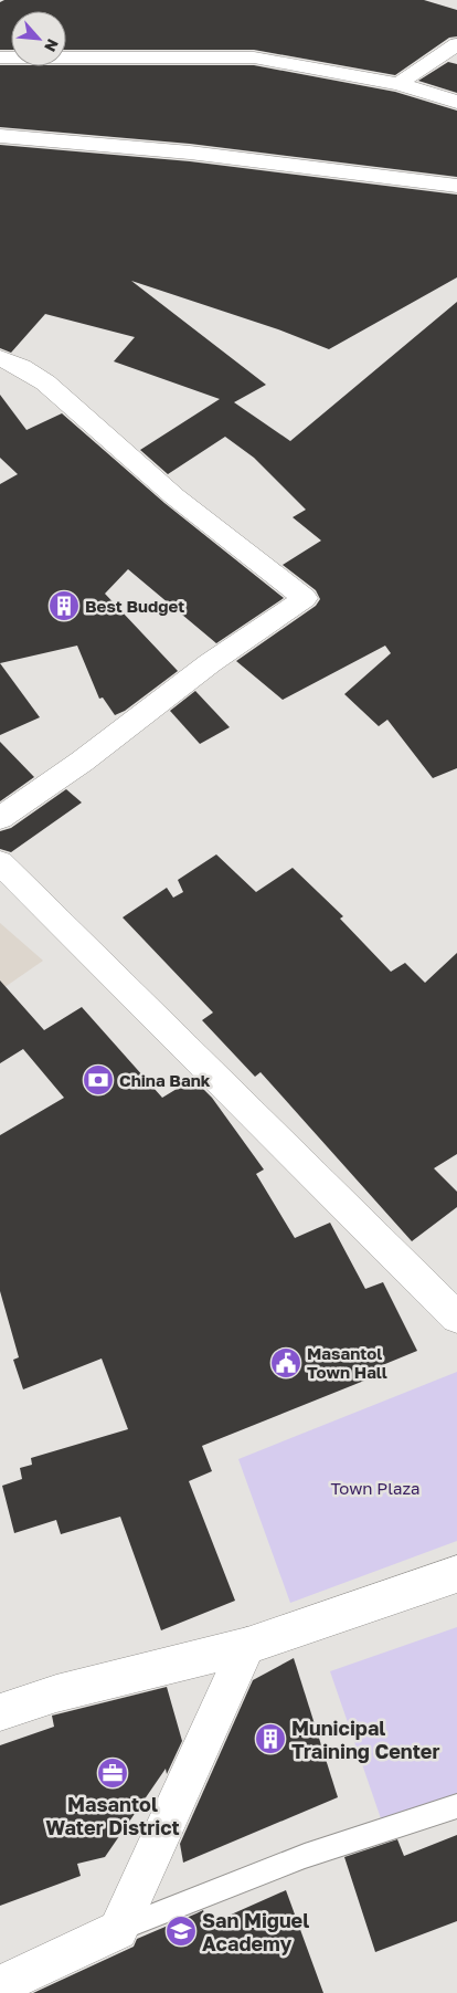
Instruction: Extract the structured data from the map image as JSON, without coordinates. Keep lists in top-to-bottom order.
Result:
{
  "parks": ["Town Plaza"],
  "places": {
    "building": ["Best Budget", "Municipal Training Center"],
    "bank": ["China Bank"],
    "public building": ["Masantol Town Hall"],
    "office": ["Masantol Water District"],
    "school or university": ["San Miguel Academy"]
  },
  "north": "bottom right"
}
